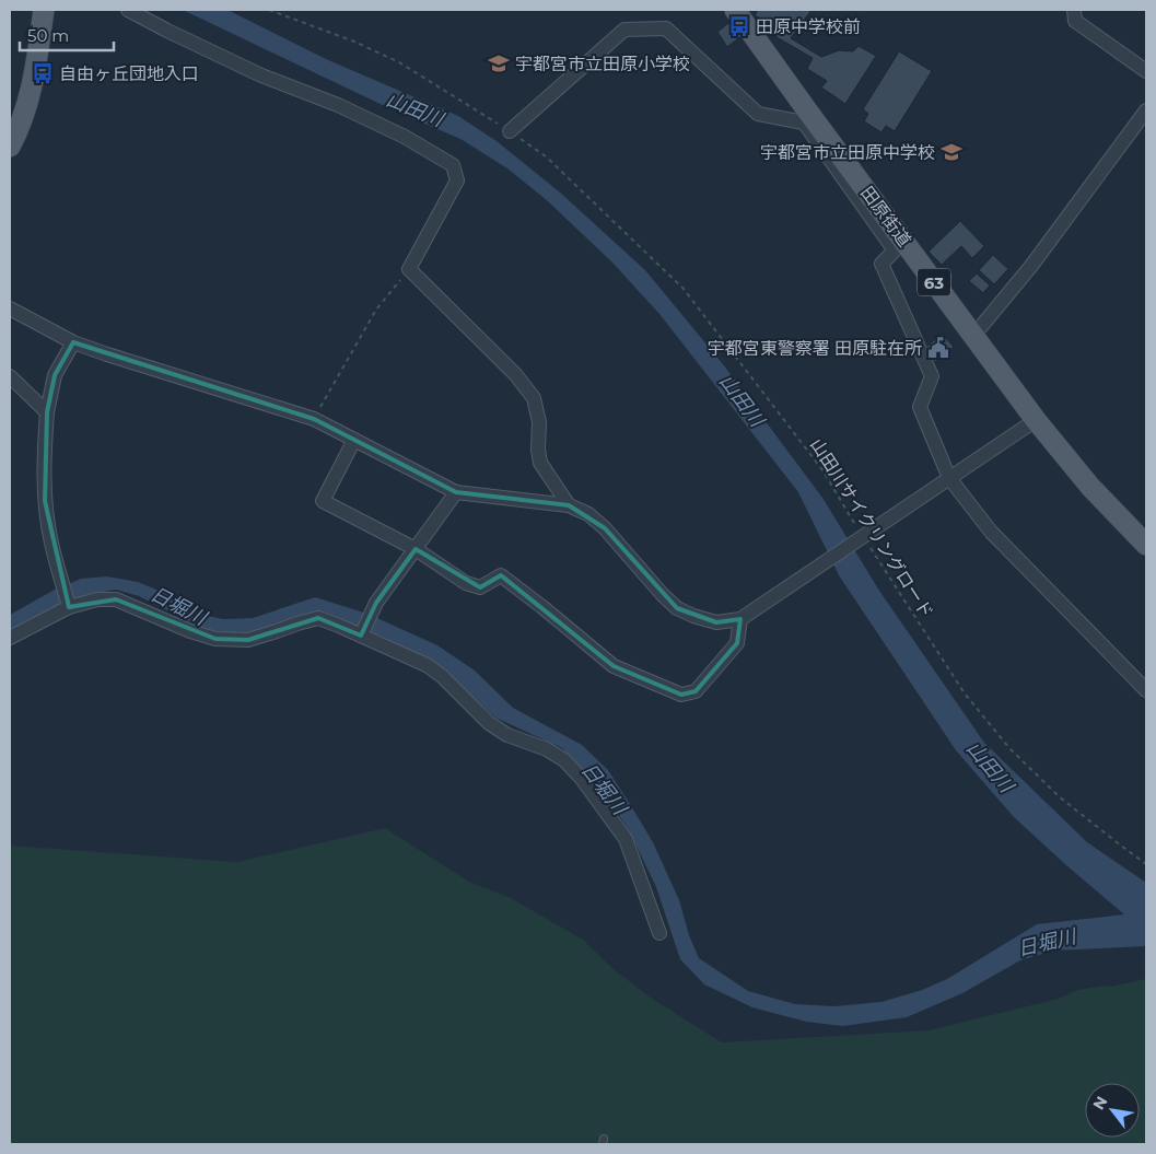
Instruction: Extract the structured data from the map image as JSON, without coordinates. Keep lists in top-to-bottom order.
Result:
{
  "streets": {
    "main road": ["田原街道", "63"],
    "path": ["山田川サイクリングロード"]
  },
  "water": ["山田川", "日堀川"],
  "places": {
    "bus stop": ["田原中学校前", "自由ヶ丘団地入口"],
    "school or university": ["宇都宮市立田原小学校", "宇都宮市立田原中学校"],
    "public building": ["宇都宮東警察署 田原駐在所"]
  },
  "scale_bar": "50 m",
  "north": "top left"
}
